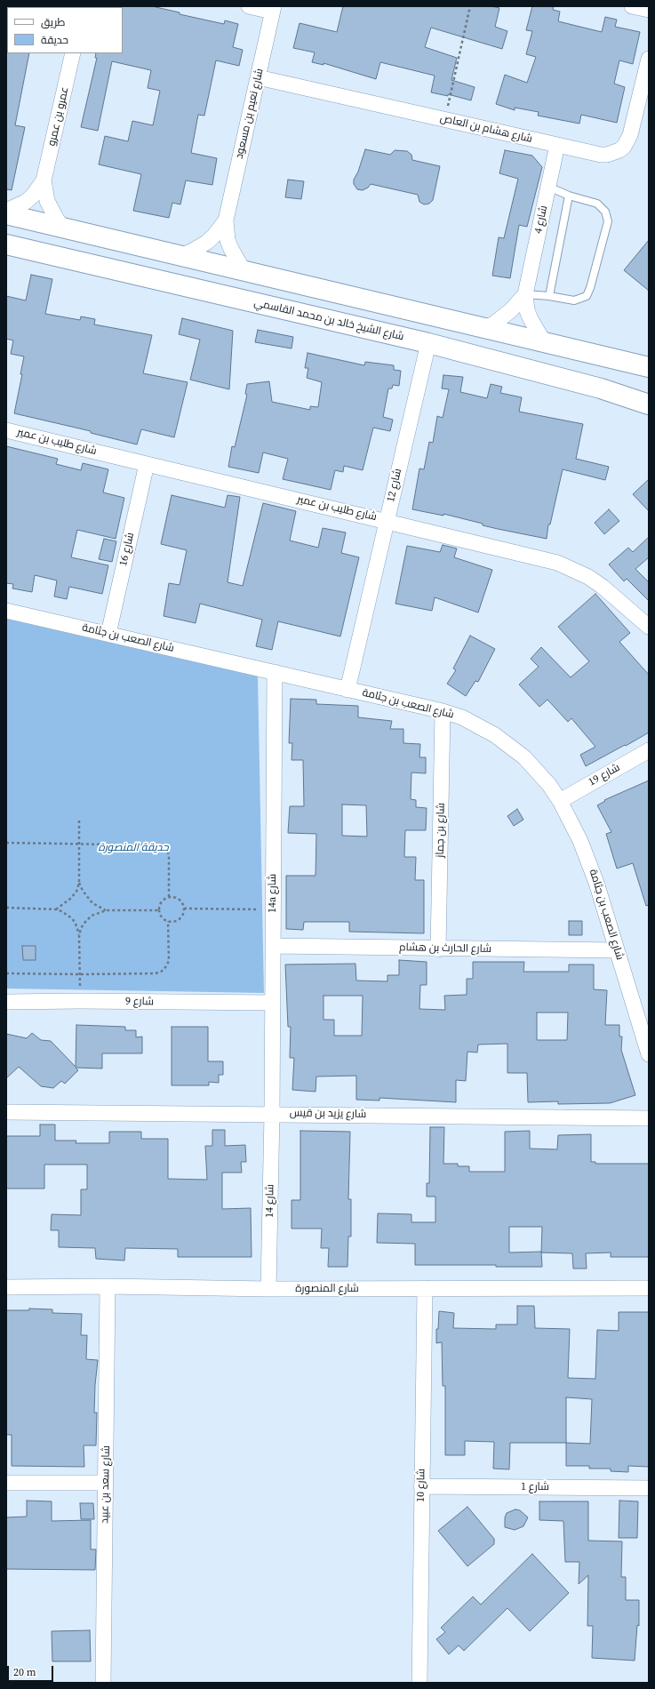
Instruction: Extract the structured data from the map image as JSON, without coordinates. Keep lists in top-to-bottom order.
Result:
{
  "streets": {
    "main road": ["شارع الشيخ خالد بن محمد القاسمي"],
    "street": [
      "شارع نعيم بن مسعود",
      "عمرو بن عمرو",
      "شارع هشام بن العاص",
      "شارع 4",
      "شارع طليب بن عمير",
      "شارع 12",
      "شارع 16",
      "شارع الصعب بن جثامة",
      "شارع 19",
      "شارع بن جماز",
      "14a شارع",
      "شارع الحارث بن هشام",
      "شارع 9",
      "شارع يزيد بن قيس",
      "شارع 14",
      "شارع المنصورة",
      "شارع سعد بن عبيد",
      "شارع 10",
      "شارع 1"
    ]
  },
  "crossings": [
    ["شارع نعيم بن مسعود", "شارع هشام بن العاص"],
    ["شارع هشام بن العاص", "شارع 4"],
    ["شارع الشيخ خالد بن محمد القاسمي", "شارع 12"],
    ["شارع طليب بن عمير", "شارع 12"],
    ["شارع طليب بن عمير", "شارع 16"],
    ["شارع 12", "شارع الصعب بن جثامة"],
    ["شارع 16", "شارع الصعب بن جثامة"],
    ["شارع الصعب بن جثامة", "شارع 19"],
    ["شارع الصعب بن جثامة", "شارع بن جماز"],
    ["شارع الصعب بن جثامة", "14a شارع"],
    ["شارع الصعب بن جثامة", "شارع الحارث بن هشام"],
    ["شارع بن جماز", "شارع الحارث بن هشام"],
    ["14a شارع", "شارع الحارث بن هشام"],
    ["14a شارع", "شارع 9"],
    ["14a شارع", "شارع يزيد بن قيس"],
    ["14a شارع", "شارع 14"],
    ["شارع يزيد بن قيس", "شارع 14"],
    ["شارع 14", "شارع المنصورة"],
    ["شارع المنصورة", "شارع سعد بن عبيد"],
    ["شارع المنصورة", "شارع 10"],
    ["شارع 10", "شارع 1"]
  ],
  "parks": ["حديقة المنصورة"],
  "legend": ["طريق", "حديقة"],
  "scale_bar": "20 m"
}
